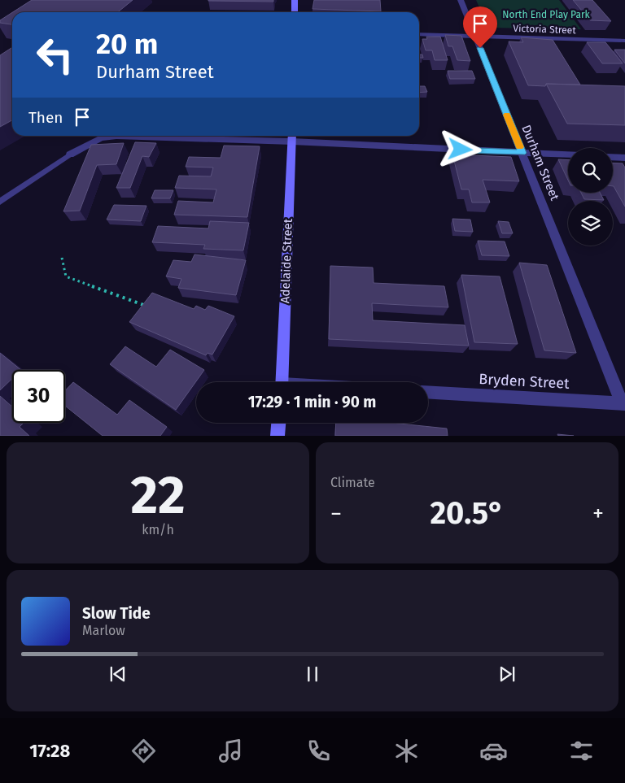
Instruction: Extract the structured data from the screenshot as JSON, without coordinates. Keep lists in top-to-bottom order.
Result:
{
  "streets": {
    "street": [
      "Victoria Street",
      "Durham Street",
      "Adelaide Street",
      "Bryden Street"
    ]
  },
  "crossings": [
    ["Victoria Street", "Durham Street"],
    ["Durham Street", "Bryden Street"]
  ],
  "parks": ["North End Play Park"],
  "page": {
    "turn": ["20 m", "Durham Street"],
    "then": "Then",
    "limit": "30",
    "trip": "17:29 · 1 min · 90 m",
    "tile": [
      ["22", "km/h"],
      "Climate"
    ],
    "heat": ["−", "20.5°", "+"],
    "song": ["Slow Tide", "Marlow"],
    "tabs": "17:28"
  }
}
